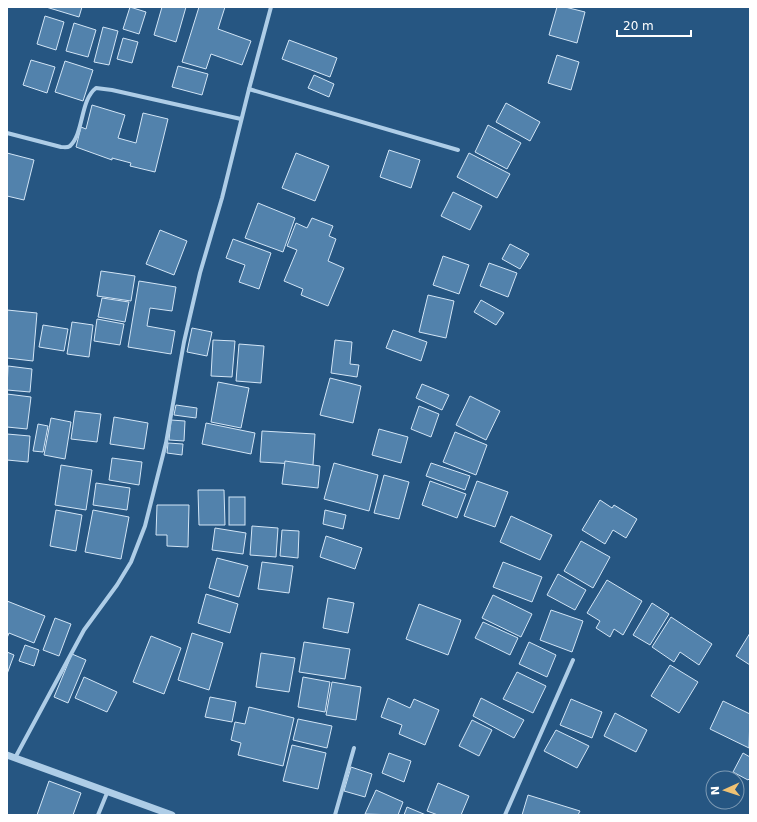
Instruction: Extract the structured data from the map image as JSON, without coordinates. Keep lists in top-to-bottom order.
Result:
{
  "scale_bar": "20 m",
  "north": "left"
}
